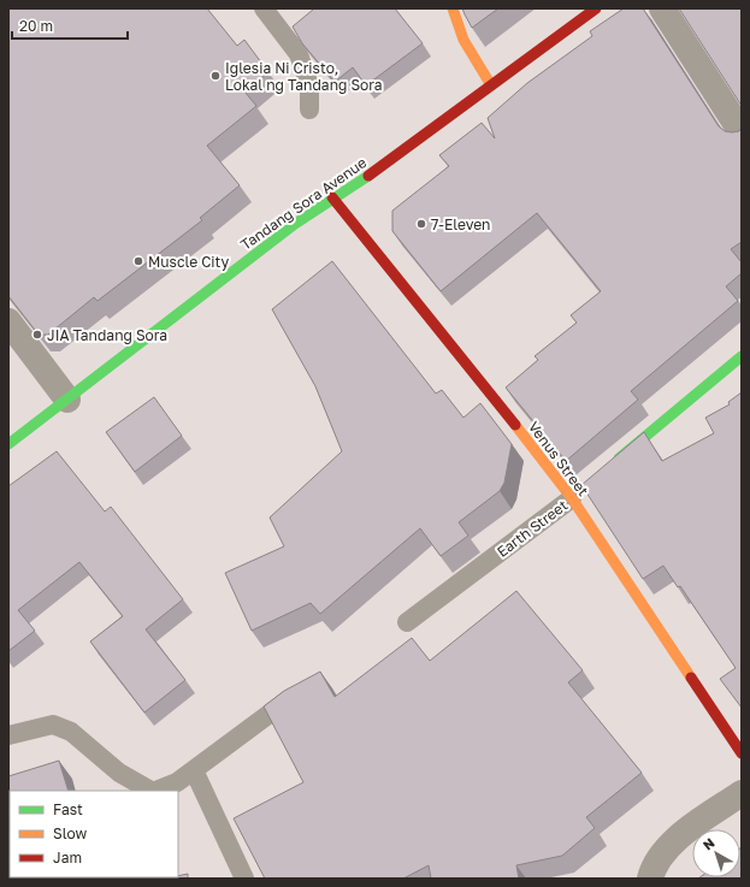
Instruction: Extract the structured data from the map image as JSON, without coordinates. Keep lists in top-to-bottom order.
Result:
{
  "streets": {
    "street": ["Tandang Sora Avenue", "Venus Street"],
    "lane": ["Earth Street"]
  },
  "crossings": [
    ["Tandang Sora Avenue", "Venus Street"],
    ["Venus Street", "Earth Street"]
  ],
  "places": [
    "Iglesia Ni Cristo, Lokal ng Tandang Sora",
    "7-Eleven",
    "Muscle City",
    "JIA Tandang Sora"
  ],
  "legend": ["Fast", "Slow", "Jam"],
  "scale_bar": "20 m",
  "north": "top left"
}
